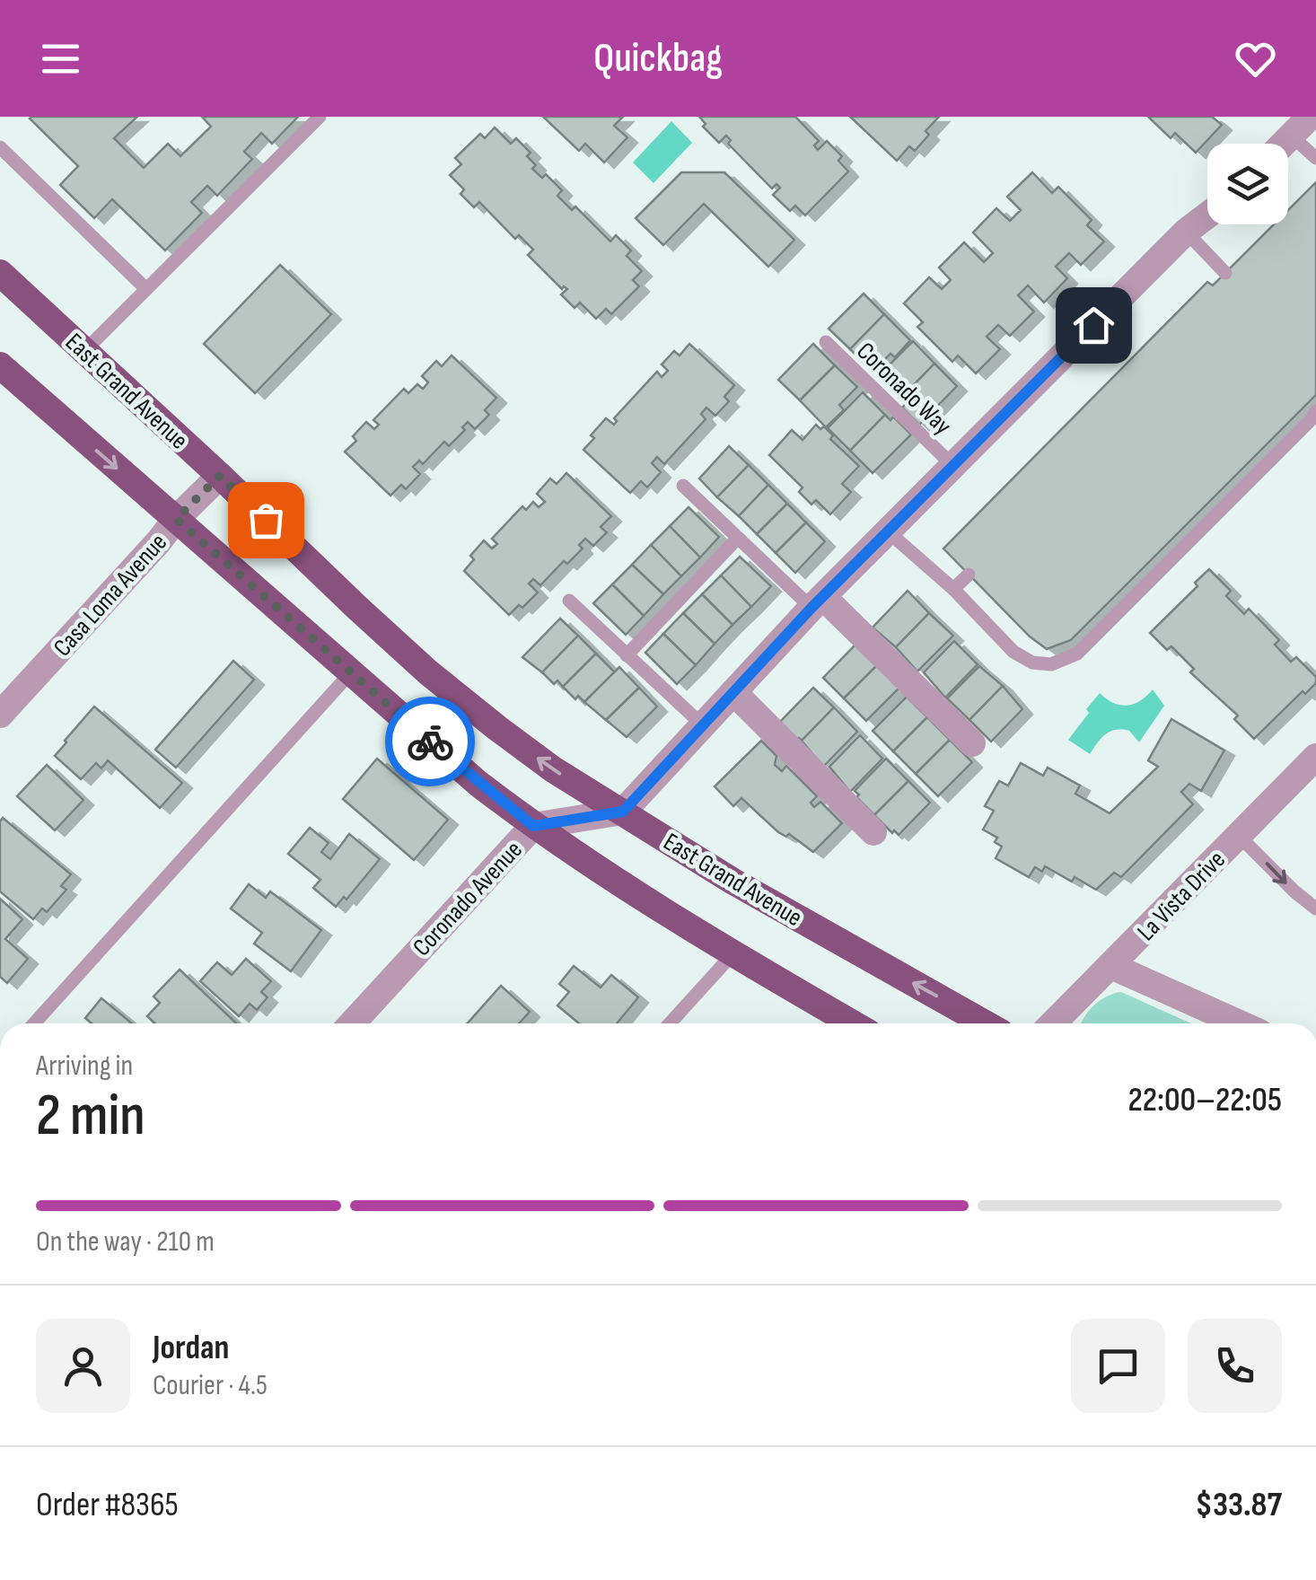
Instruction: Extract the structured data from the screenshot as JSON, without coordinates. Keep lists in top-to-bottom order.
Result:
{
  "streets": {
    "main road": ["East Grand Avenue"],
    "street": ["Casa Loma Avenue", "La Vista Drive", "Coronado Avenue"],
    "lane": ["Coronado Way"]
  },
  "crossings": [
    ["East Grand Avenue", "Casa Loma Avenue"],
    ["East Grand Avenue", "Coronado Avenue"]
  ],
  "page": {
    "header": "Quickbag",
    "heading": ["2 min", "Arriving in", "22:00–22:05"],
    "panel": [
      "Jordan",
      "Courier · 4.5",
      "Order #8365",
      "$33.87"
    ],
    "bar": "On the way · 210 m"
  }
}
